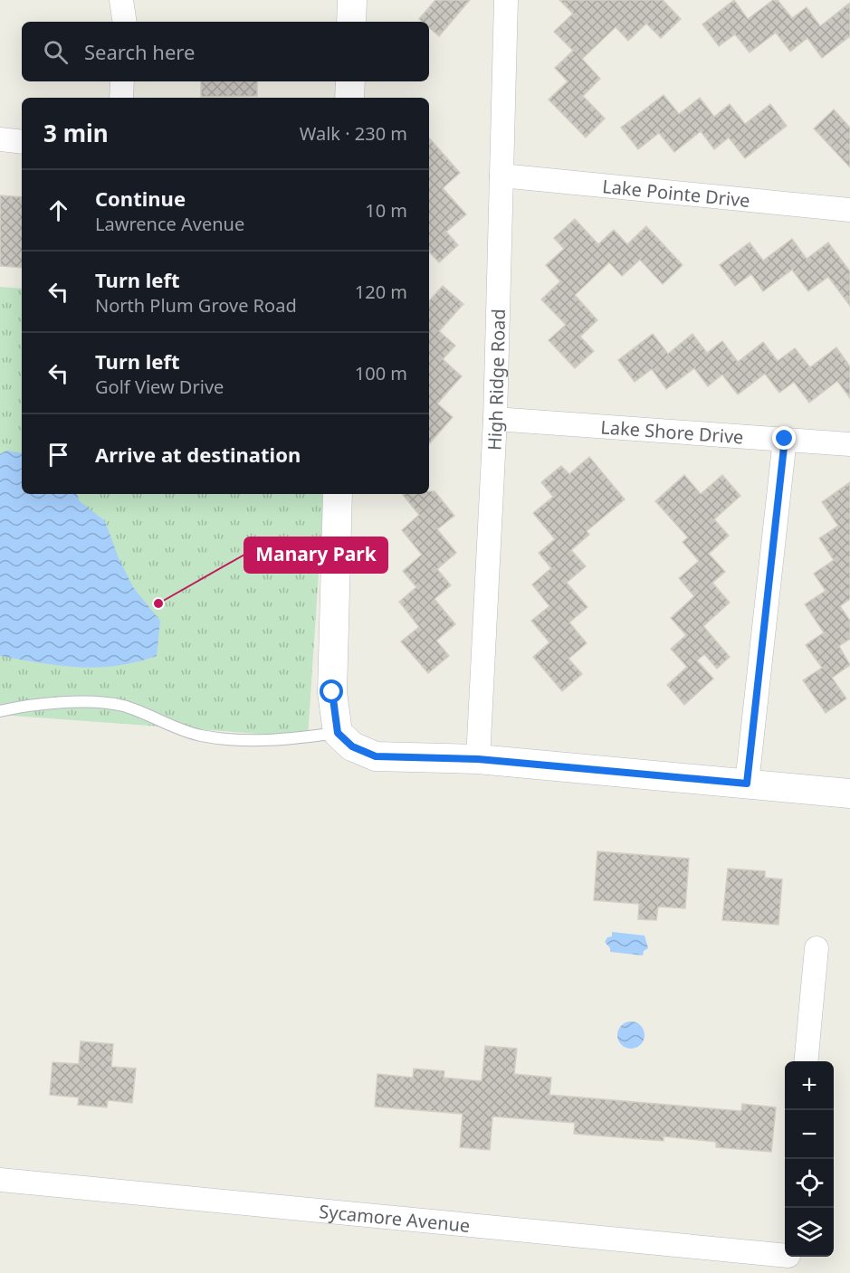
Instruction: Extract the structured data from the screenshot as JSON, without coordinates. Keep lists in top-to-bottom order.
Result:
{
  "streets": {
    "street": [
      "Lake Pointe Drive",
      "High Ridge Road",
      "Lake Shore Drive",
      "Sycamore Avenue"
    ]
  },
  "crossings": [
    ["Lake Pointe Drive", "High Ridge Road"],
    ["High Ridge Road", "Lake Shore Drive"]
  ],
  "places": ["Manary Park"],
  "page": {
    "search": "Search here",
    "heading": ["3 min", "Walk · 230 m"],
    "list": [
      ["Continue", "Lawrence Avenue", "10 m"],
      ["Turn left", "North Plum Grove Road", "120 m"],
      ["Turn left", "Golf View Drive", "100 m"],
      "Arrive at destination"
    ],
    "map_buttons": ["+", "−"]
  }
}
